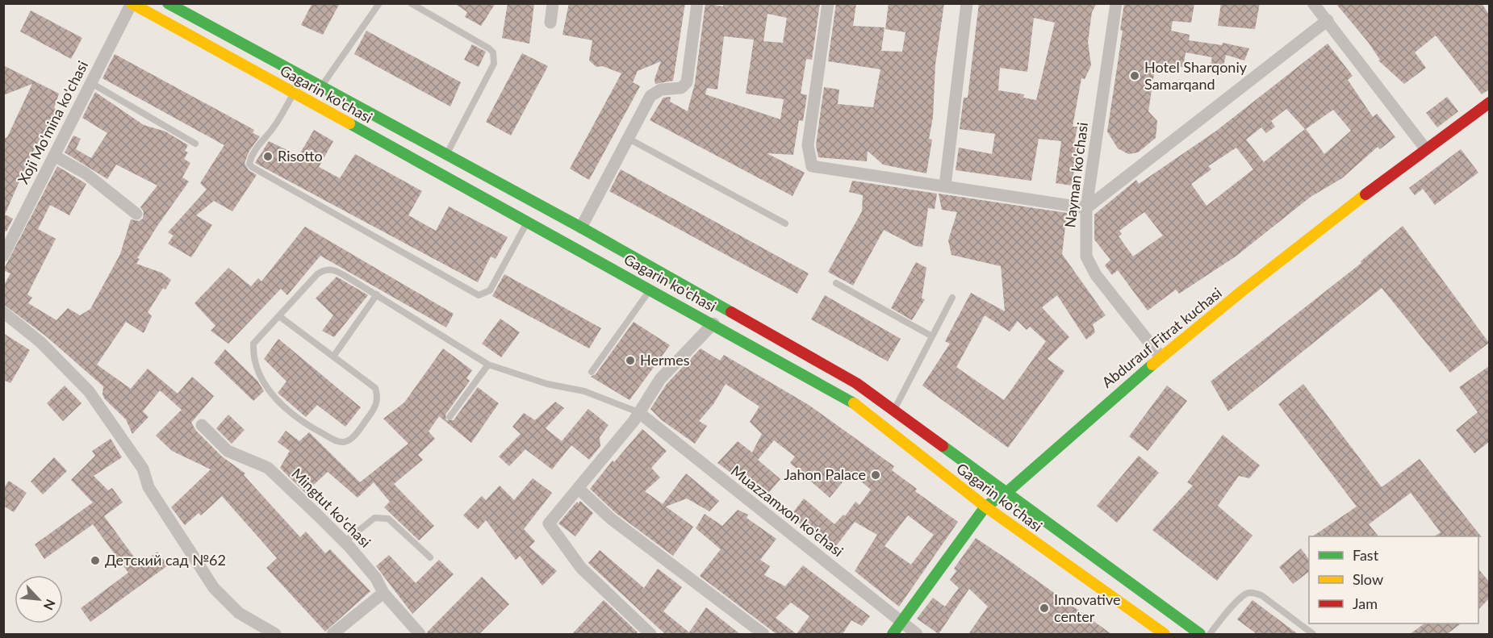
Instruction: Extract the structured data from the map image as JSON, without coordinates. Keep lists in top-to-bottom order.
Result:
{
  "streets": {
    "main road": ["Gagarin ko'chasi", "Abdurauf Fitrat kuchasi"],
    "street": [
      "Xoji Mo'mina ko'chasi",
      "Nayman ko'chasi",
      "Mingtut ko'chasi",
      "Muazzamxon ko'chasi"
    ]
  },
  "crossings": [
    ["Gagarin ko'chasi", "Xoji Mo'mina ko'chasi"],
    ["Gagarin ko'chasi", "Abdurauf Fitrat kuchasi"],
    ["Nayman ko'chasi", "Abdurauf Fitrat kuchasi"],
    ["Abdurauf Fitrat kuchasi", "Muazzamxon ko'chasi"]
  ],
  "places": [
    "Hotel Sharqoniy Samarqand",
    "Risotto",
    "Hermes",
    "Jahon Palace",
    "Детский сад №62",
    "Innovative center"
  ],
  "legend": ["Fast", "Slow", "Jam"],
  "north": "bottom right"
}
